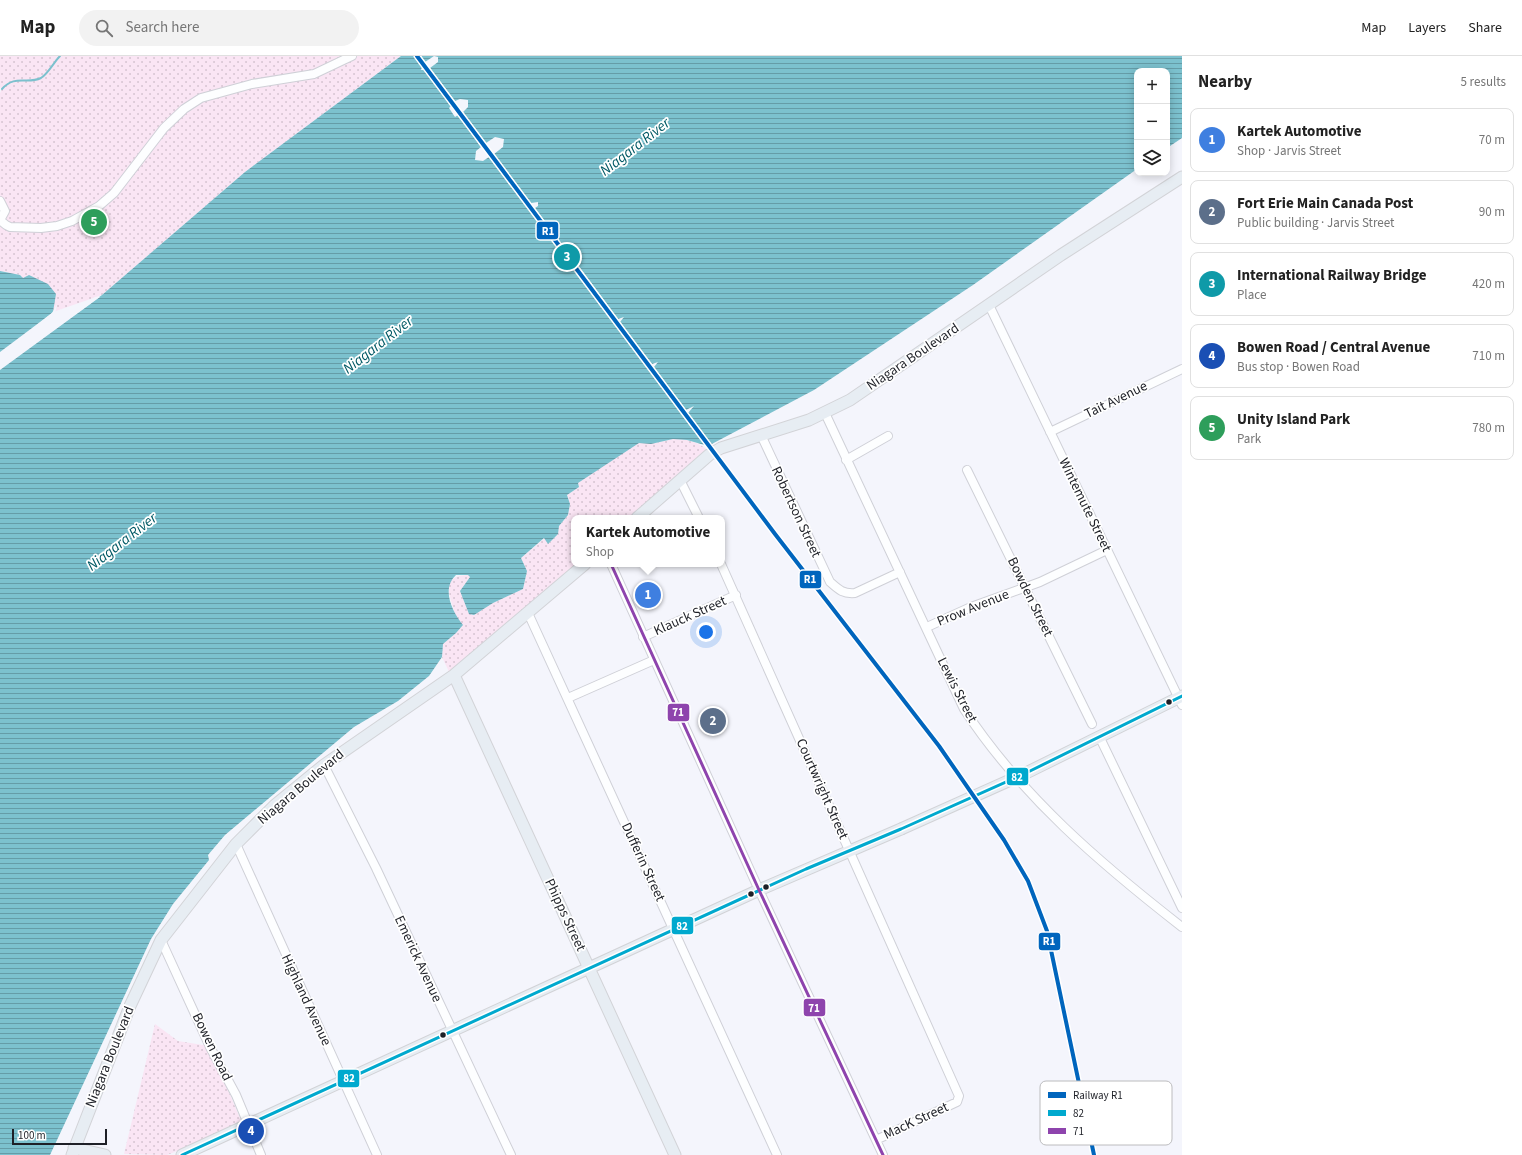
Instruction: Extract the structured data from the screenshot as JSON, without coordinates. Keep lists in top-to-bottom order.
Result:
{
  "streets": {
    "main road": ["Niagara Boulevard", "Phipps Street"],
    "street": [
      "Tait Avenue",
      "Wintemute Street",
      "Robertson Street",
      "Bowden Street",
      "Prow Avenue",
      "Klauck Street",
      "Lewis Street",
      "Courtwright Street",
      "Dufferin Street",
      "Emerick Avenue",
      "Highland Avenue",
      "Bowen Road",
      "MacK Street"
    ]
  },
  "crossings": [
    ["Niagara Boulevard", "Wintemute Street"],
    ["Niagara Boulevard", "Robertson Street"],
    ["Niagara Boulevard", "Lewis Street"],
    ["Niagara Boulevard", "Dufferin Street"],
    ["Niagara Boulevard", "Phipps Street"],
    ["Niagara Boulevard", "Emerick Avenue"],
    ["Niagara Boulevard", "Highland Avenue"],
    ["Niagara Boulevard", "Bowen Road"],
    ["Tait Avenue", "Wintemute Street"],
    ["Wintemute Street", "Prow Avenue"],
    ["Robertson Street", "Lewis Street"],
    ["Bowden Street", "Prow Avenue"],
    ["Prow Avenue", "Lewis Street"],
    ["Klauck Street", "Courtwright Street"],
    ["Courtwright Street", "MacK Street"]
  ],
  "water": ["Niagara River"],
  "lines": ["rail line R1", "transit line 71", "transit line 82"],
  "legend": ["Railway R1", "82", "71"],
  "scale_bar": "100 m",
  "page": {
    "header": "Map",
    "search": "Search here",
    "nav": ["Map", "Layers", "Share"],
    "heading": ["Nearby", "5 results"],
    "map_buttons": ["+", "−"],
    "list": [
      {
        "mark": "1",
        "name": "Kartek Automotive",
        "note": "Shop · Jarvis Street",
        "value": "70 m"
      },
      {
        "mark": "2",
        "name": "Fort Erie Main Canada Post",
        "note": "Public building · Jarvis Street",
        "value": "90 m"
      },
      {
        "mark": "3",
        "name": "International Railway Bridge",
        "note": "Place",
        "value": "420 m"
      },
      {
        "mark": "4",
        "name": "Bowen Road / Central Avenue",
        "note": "Bus stop · Bowen Road",
        "value": "710 m"
      },
      {
        "mark": "5",
        "name": "Unity Island Park",
        "note": "Park",
        "value": "780 m"
      }
    ],
    "pins": [
      "5",
      "3",
      "1",
      "2",
      "4"
    ],
    "popup": ["Kartek Automotive", "Shop"],
    "scale": "100 m"
  }
}
